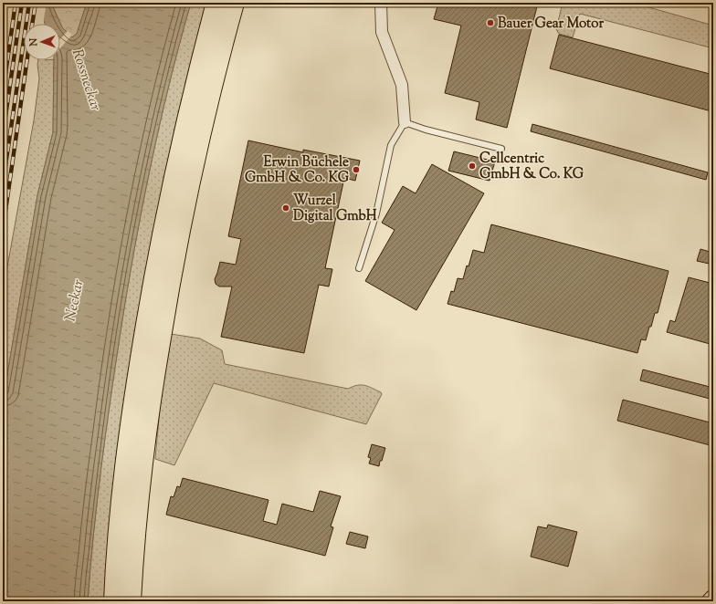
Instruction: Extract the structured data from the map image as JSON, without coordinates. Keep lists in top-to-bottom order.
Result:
{
  "water": ["Rossneckar", "Neckar"],
  "places": [
    "Bauer Gear Motor",
    "Cellcentric GmbH & Co. KG",
    "Erwin Büchele GmbH & Co. KG",
    "Wurzel Digital GmbH"
  ],
  "north": "left"
}
